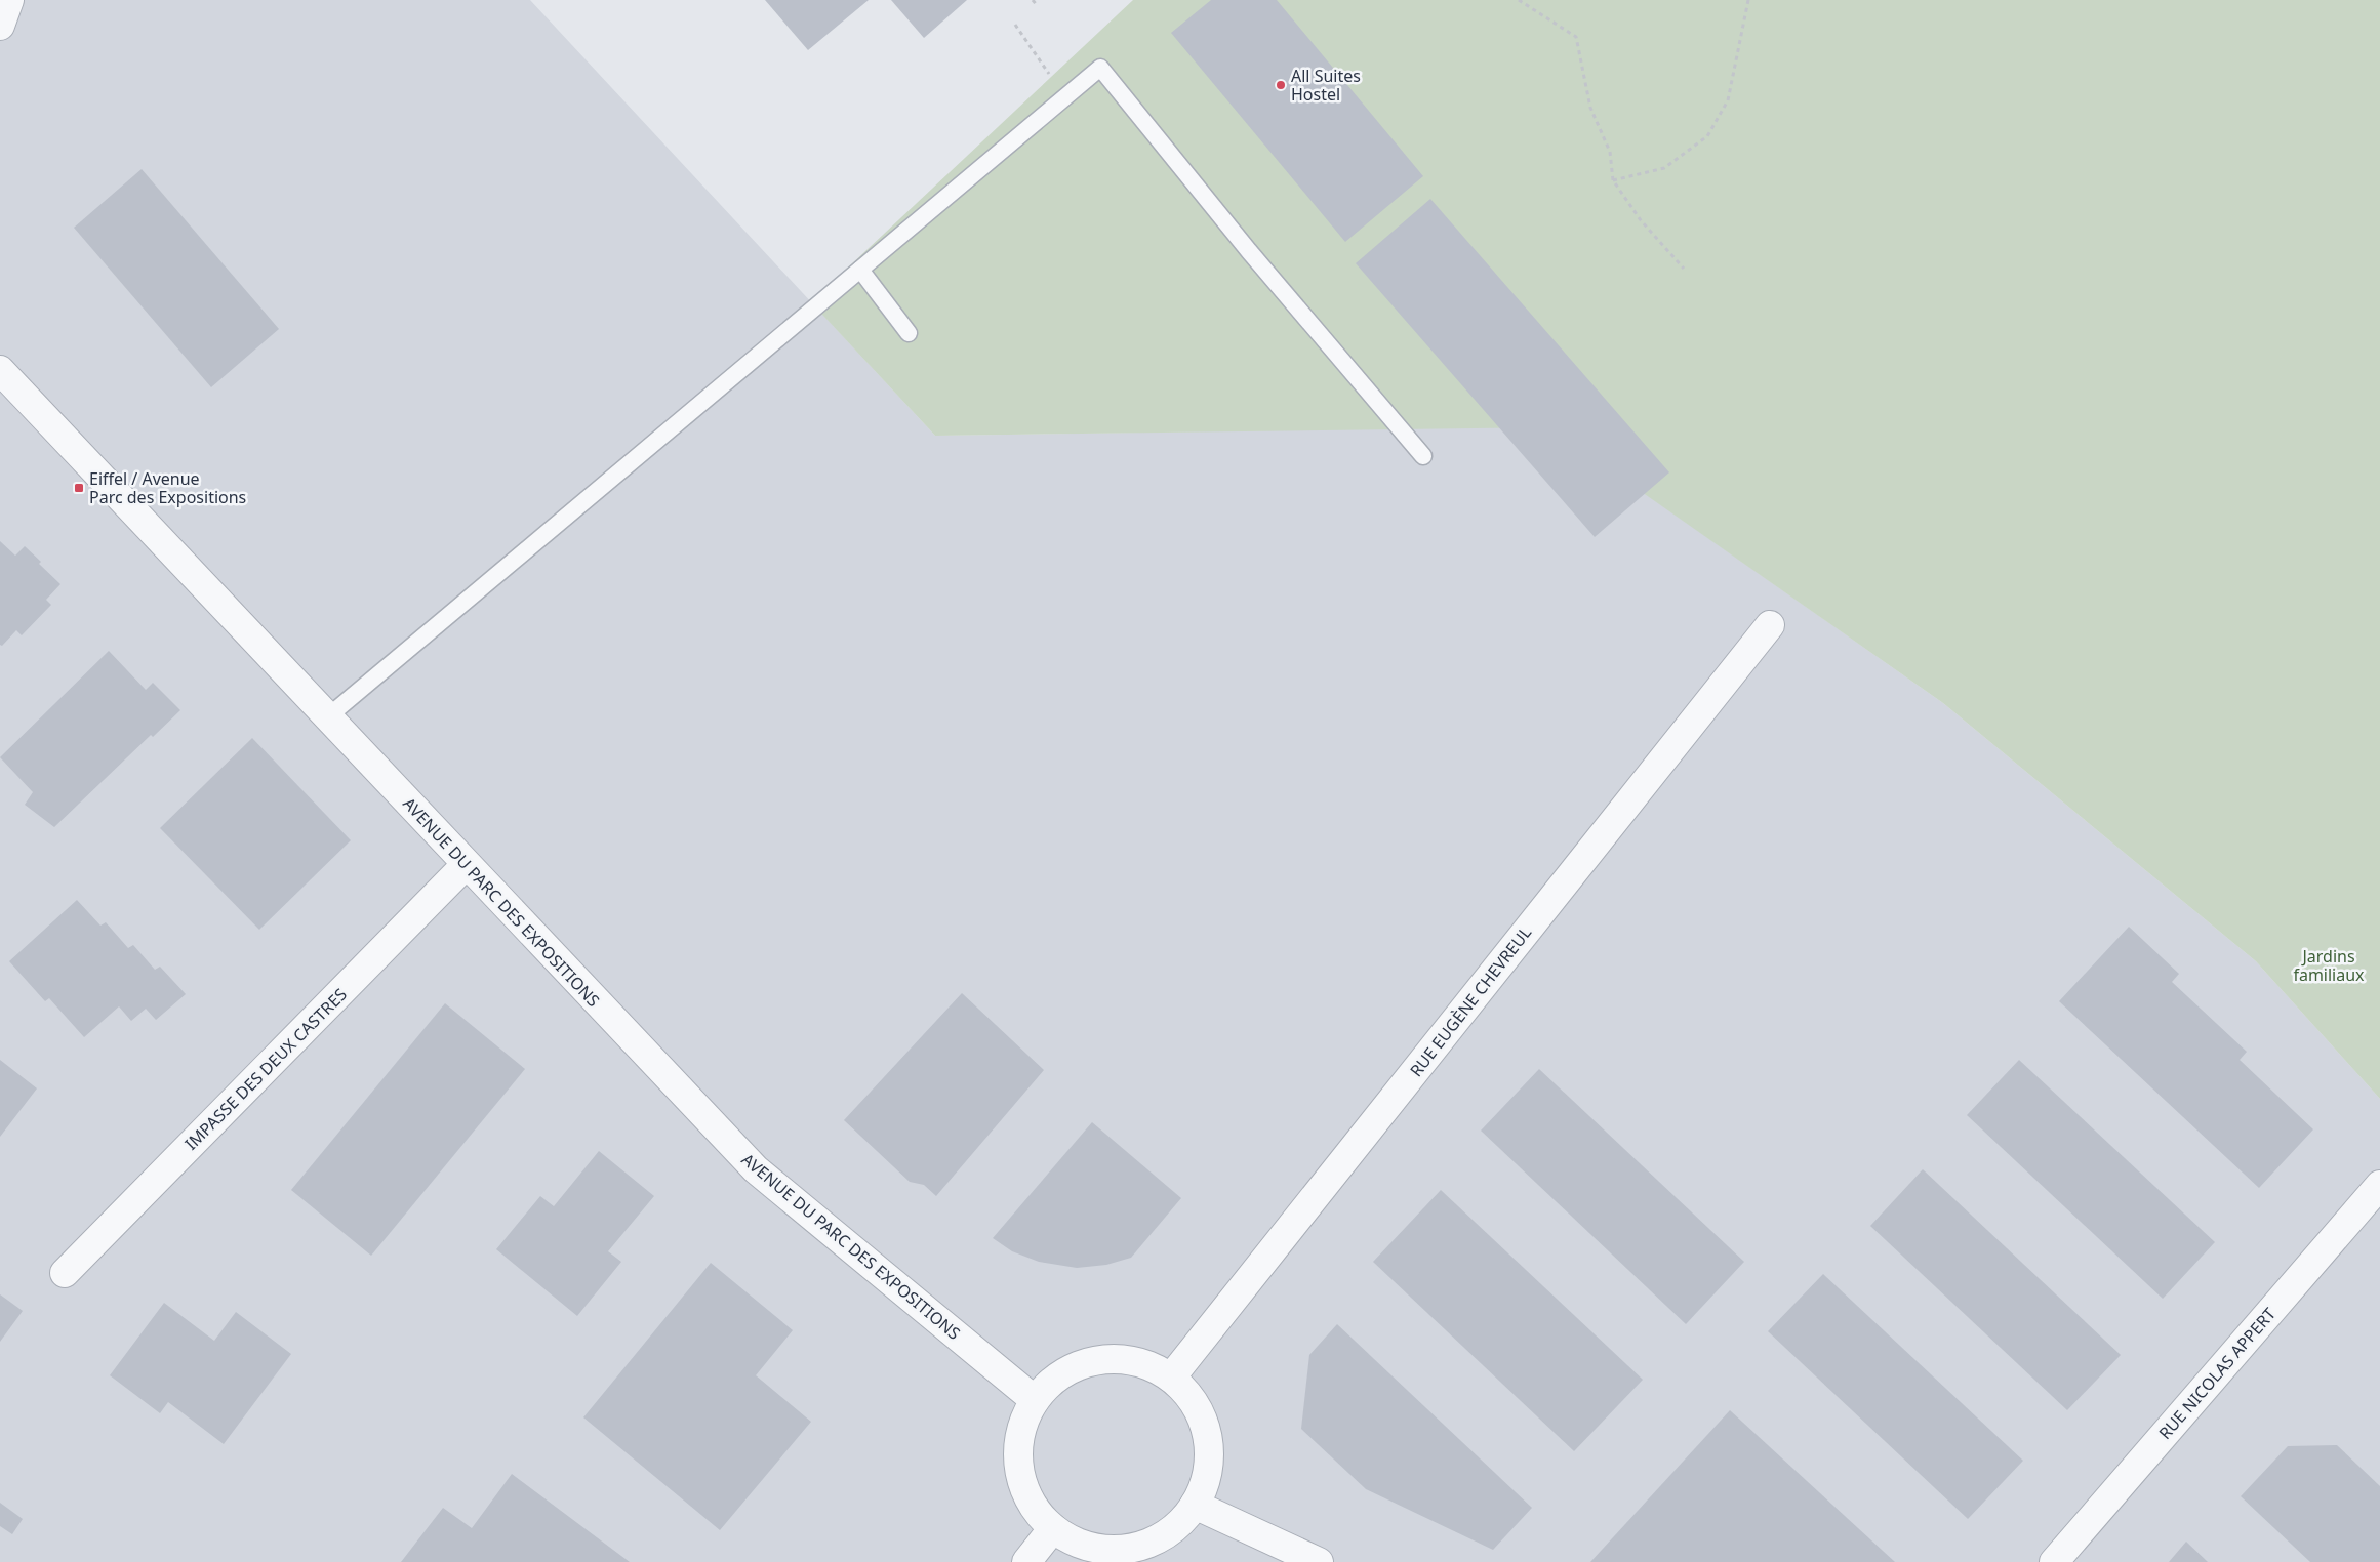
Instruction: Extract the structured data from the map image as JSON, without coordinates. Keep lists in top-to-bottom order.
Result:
{
  "streets": {
    "street": [
      "AVENUE DU PARC DES EXPOSITIONS",
      "RUE EUGÈNE CHEVREUL",
      "IMPASSE DES DEUX CASTRES",
      "RUE NICOLAS APPERT"
    ]
  },
  "crossings": [
    ["AVENUE DU PARC DES EXPOSITIONS", "IMPASSE DES DEUX CASTRES"]
  ],
  "parks": ["Jardins familiaux"],
  "places": {
    "other": ["All Suites Hostel"],
    "transit": ["Eiffel / Avenue Parc des Expositions"]
  }
}
